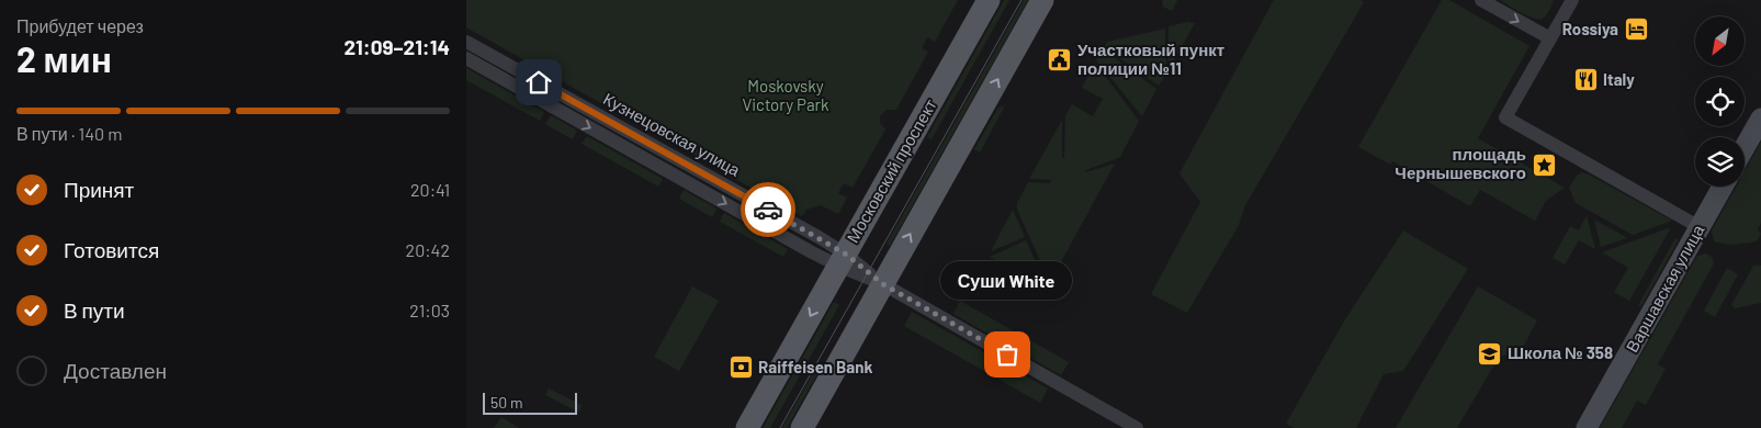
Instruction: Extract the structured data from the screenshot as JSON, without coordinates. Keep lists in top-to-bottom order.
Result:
{
  "streets": {
    "main road": ["Московский проспект"],
    "street": ["Кузнецовская улица", "Варшавская улица"]
  },
  "crossings": [
    ["Кузнецовская улица", "Московский проспект"]
  ],
  "parks": ["Moskovsky Victory Park"],
  "places": {
    "hotel": ["Rossiya"],
    "public building": ["Участковый пункт полиции №11"],
    "restaurant": ["Italy"],
    "place": ["площадь Чернышевского"],
    "school or university": ["Школа № 358"],
    "other": ["Суши White"],
    "bank": ["Raiffeisen Bank"]
  },
  "scale_bar": "50 m",
  "north": "bottom left",
  "page": {
    "heading": ["2 мин", "Прибудет через", "21:09–21:14"],
    "bar": "В пути · 140 m",
    "list": [
      ["Принят", "20:41"],
      ["Готовится", "20:42"],
      ["В пути", "21:03"],
      "Доставлен"
    ],
    "bubble": "Суши White",
    "scale": "50 m"
  }
}
